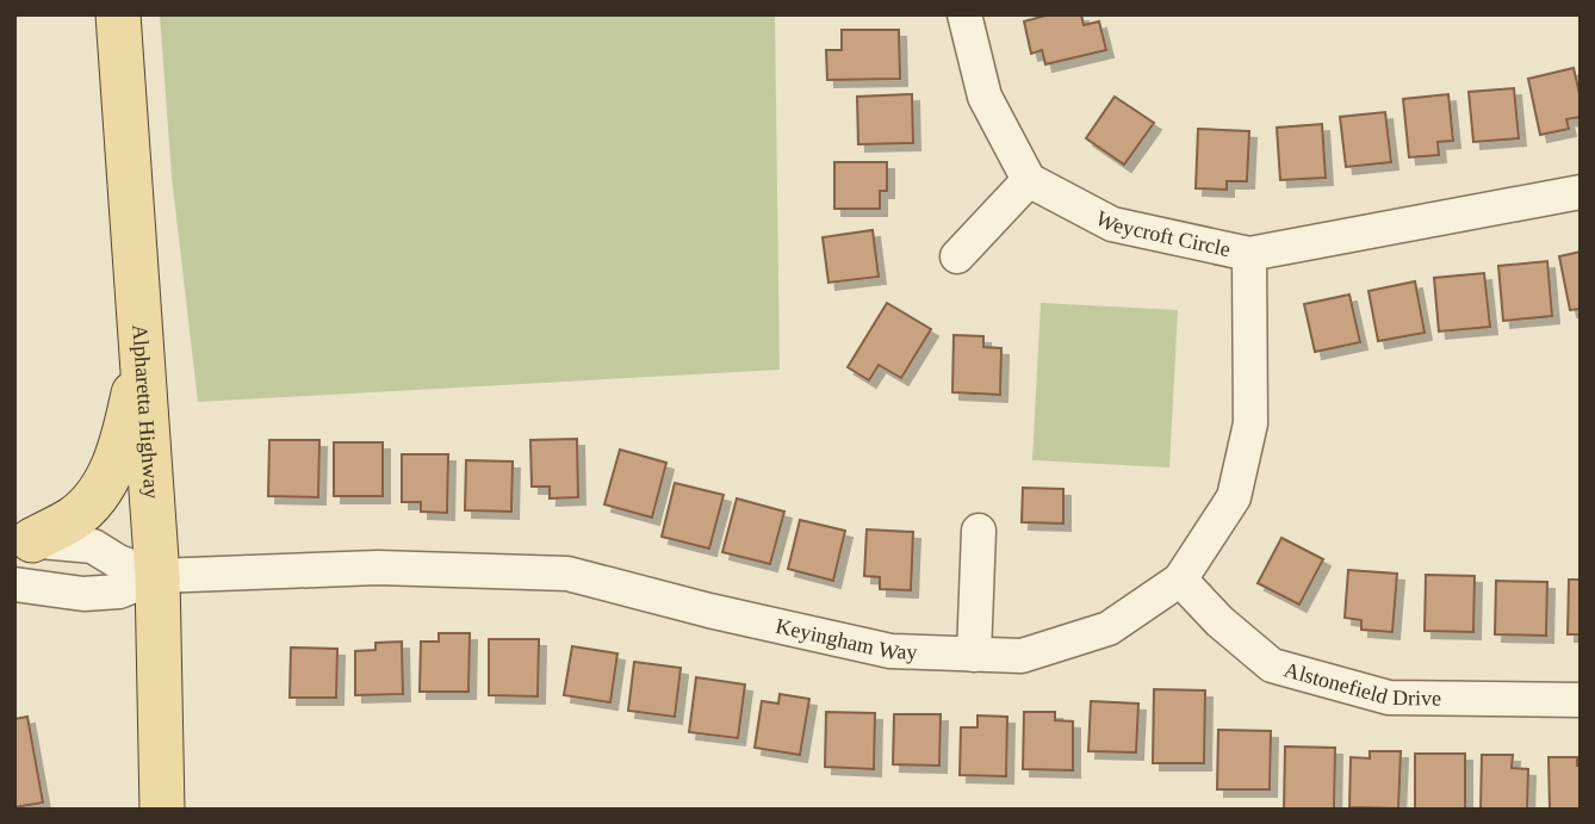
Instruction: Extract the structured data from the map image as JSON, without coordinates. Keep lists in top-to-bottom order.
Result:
{
  "streets": {
    "main road": ["Alpharetta Highway"],
    "street": ["Weycroft Circle", "Keyingham Way", "Alstonefield Drive"]
  },
  "crossings": [
    ["Weycroft Circle", "Keyingham Way"],
    ["Alpharetta Highway", "Keyingham Way"],
    ["Keyingham Way", "Alstonefield Drive"]
  ]
}
